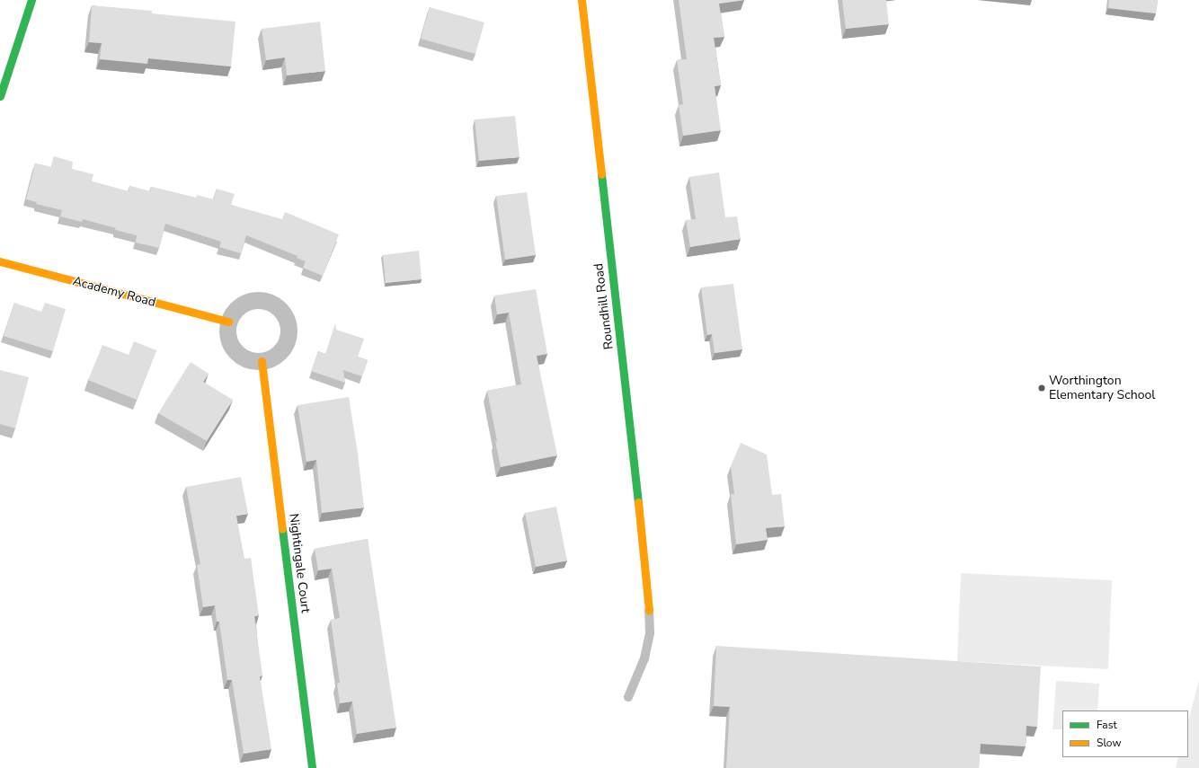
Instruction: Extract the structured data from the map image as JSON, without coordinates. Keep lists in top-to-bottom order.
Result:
{
  "streets": {
    "street": ["Academy Road", "Roundhill Road", "Nightingale Court"]
  },
  "crossings": [
    ["Academy Road", "Nightingale Court"]
  ],
  "places": ["Worthington Elementary School"],
  "legend": ["Fast", "Slow"]
}
